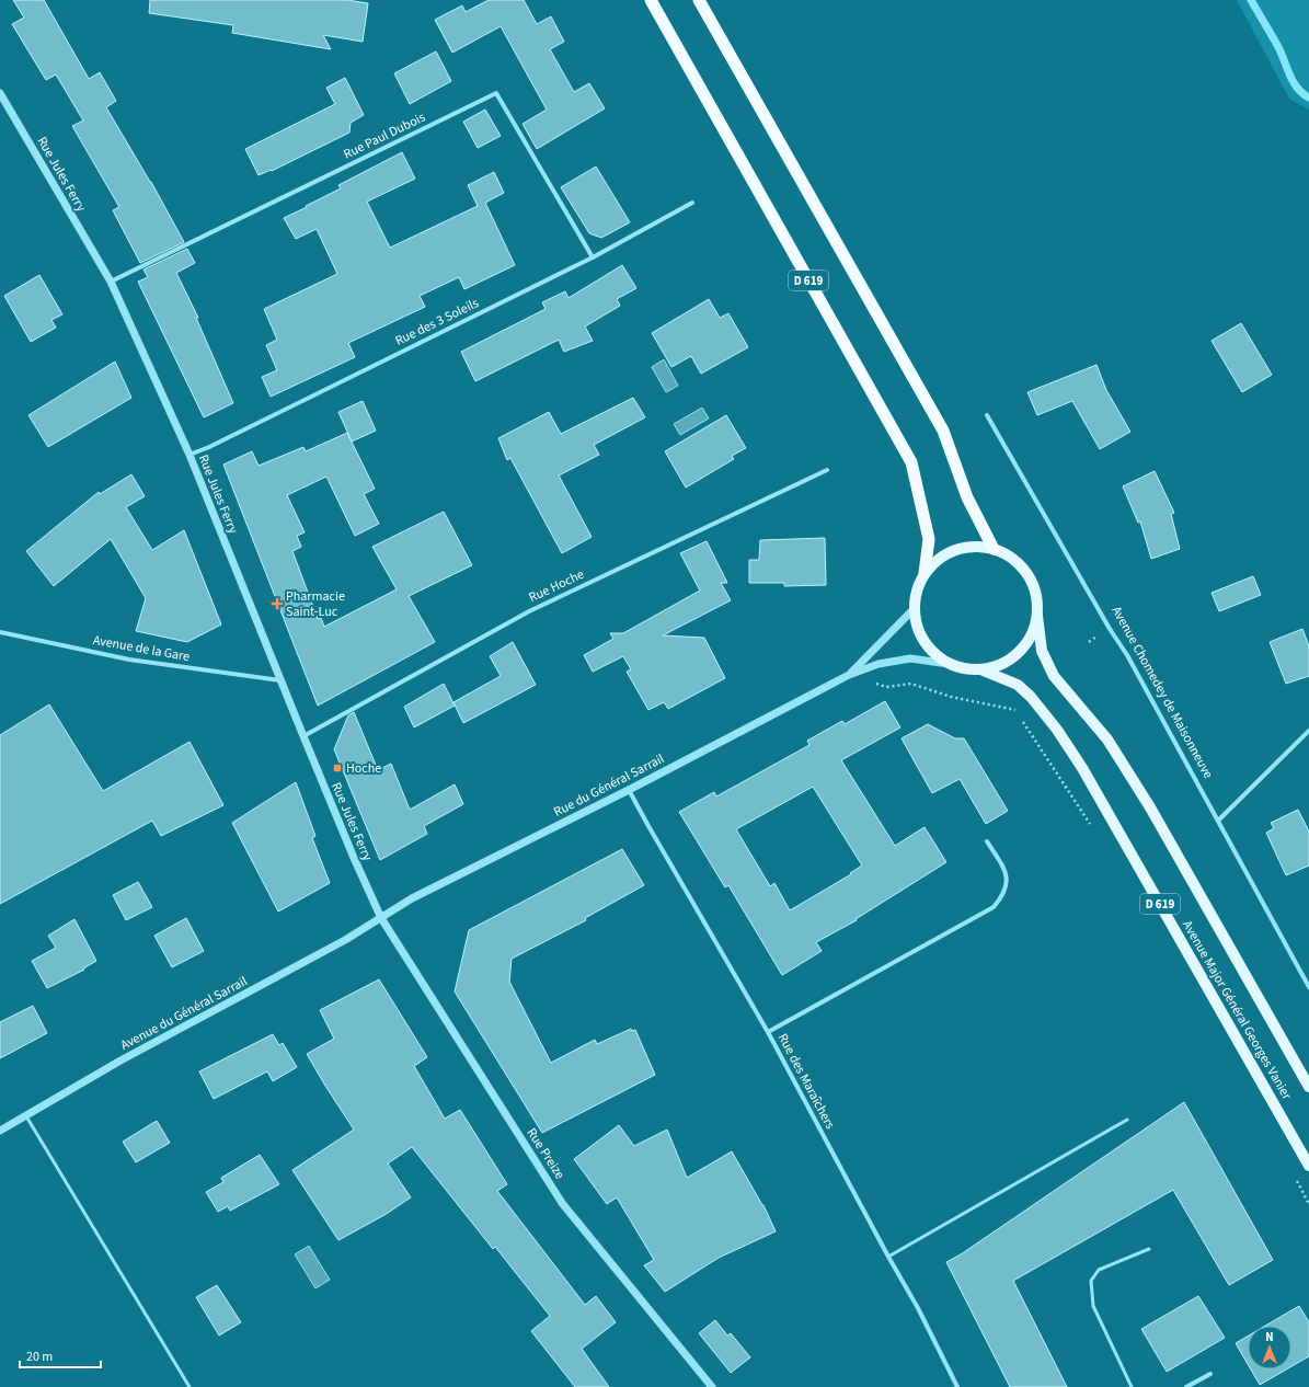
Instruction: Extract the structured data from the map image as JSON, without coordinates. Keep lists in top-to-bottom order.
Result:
{
  "streets": {
    "highway": ["D 619"],
    "main road": ["Avenue Major Général Georges Vanier"],
    "street": [
      "Rue Paul Dubois",
      "Rue Jules Ferry",
      "Rue des 3 Soleils",
      "Rue Hoche",
      "Avenue de la Gare",
      "Avenue Chomedey de Maisonneuve",
      "Rue du Général Sarrail",
      "Avenue du Général Sarrail",
      "Rue des Maraîchers",
      "Rue Preize"
    ]
  },
  "crossings": [
    ["Rue Paul Dubois", "Rue Jules Ferry"],
    ["Rue Paul Dubois", "Rue des 3 Soleils"],
    ["Rue Jules Ferry", "Rue des 3 Soleils"],
    ["Rue Jules Ferry", "Rue Hoche"],
    ["Rue Jules Ferry", "Avenue de la Gare"],
    ["Rue Jules Ferry", "Rue du Général Sarrail"],
    ["Rue Jules Ferry", "Avenue du Général Sarrail"],
    ["Rue Jules Ferry", "Rue Preize"],
    ["D 619", "Rue du Général Sarrail"],
    ["D 619", "Avenue Major Général Georges Vanier"],
    ["Rue du Général Sarrail", "Avenue Major Général Georges Vanier"],
    ["Rue du Général Sarrail", "Avenue du Général Sarrail"],
    ["Rue du Général Sarrail", "Rue des Maraîchers"],
    ["Rue du Général Sarrail", "Rue Preize"],
    ["Avenue du Général Sarrail", "Rue Preize"]
  ],
  "places": {
    "health": ["Pharmacie Saint-Luc"],
    "transit": ["Hoche"]
  },
  "scale_bar": "20 m",
  "north": "top"
}
